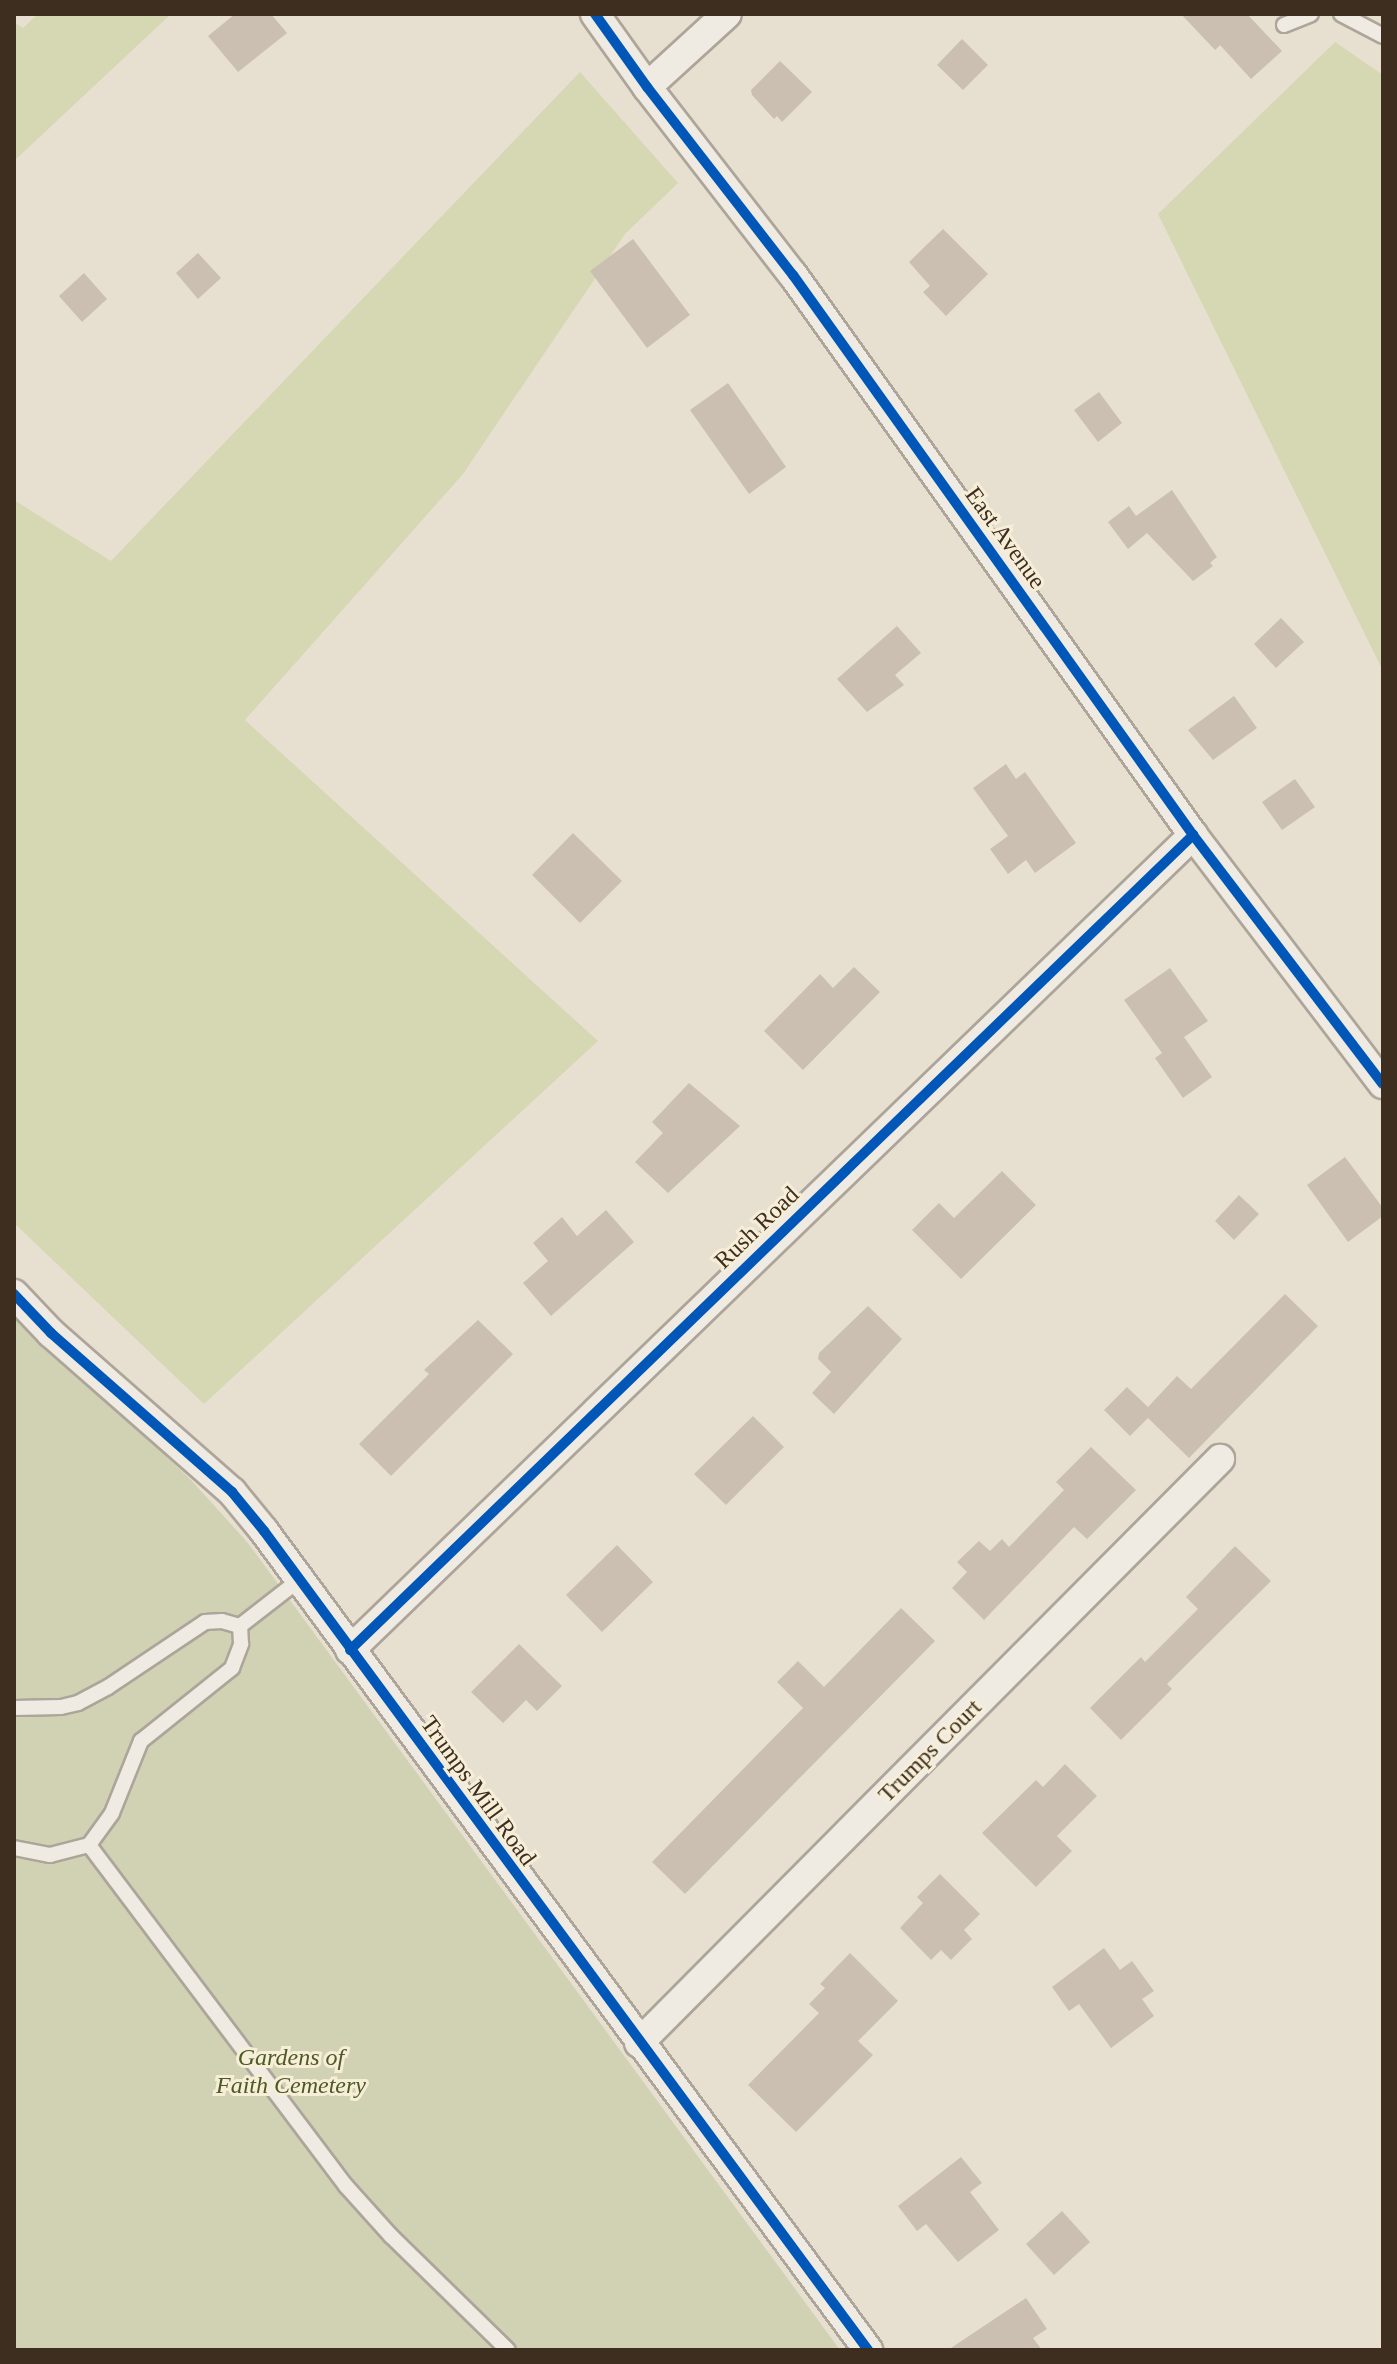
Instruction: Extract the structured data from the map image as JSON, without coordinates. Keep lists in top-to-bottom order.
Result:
{
  "streets": {
    "street": [
      "East Avenue",
      "Rush Road",
      "Trumps Court",
      "Trumps Mill Road"
    ]
  },
  "crossings": [
    ["East Avenue", "Rush Road"],
    ["Rush Road", "Trumps Mill Road"],
    ["Trumps Court", "Trumps Mill Road"]
  ],
  "parks": ["Gardens of Faith Cemetery"]
}
